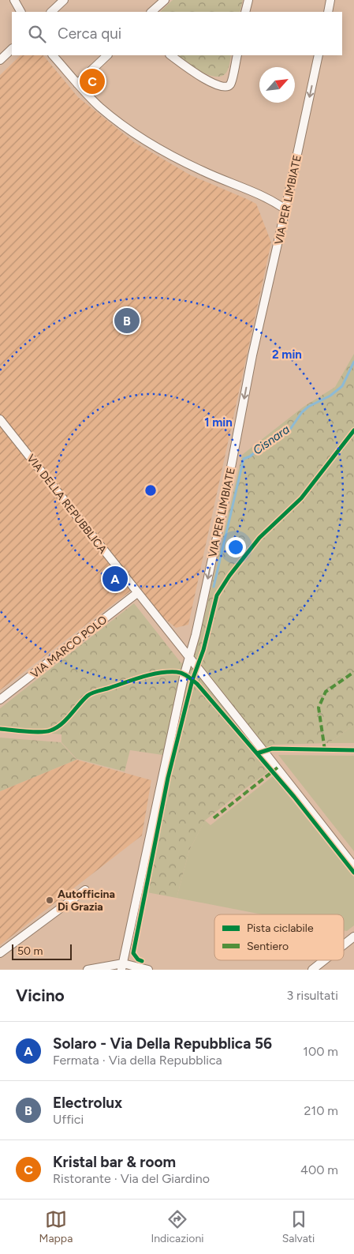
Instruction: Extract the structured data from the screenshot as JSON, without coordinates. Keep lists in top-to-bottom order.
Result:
{
  "streets": {
    "street": ["VIA PER LIMBIATE", "VIA DELLA REPUBBLICA", "VIA MARCO POLO"]
  },
  "crossings": [
    ["VIA PER LIMBIATE", "VIA DELLA REPUBBLICA"],
    ["VIA DELLA REPUBBLICA", "VIA MARCO POLO"]
  ],
  "one_way": ["VIA PER LIMBIATE"],
  "water": ["Cisnara"],
  "places": ["Autofficina Di Grazia"],
  "legend": ["Pista ciclabile", "Sentiero"],
  "scale_bar": "50 m",
  "north": "top right",
  "page": {
    "search": "Cerca qui",
    "pins": ["C", "B", "A"],
    "scale": "50 m",
    "heading": ["Vicino", "3 risultati"],
    "list": [
      {
        "mark": "A",
        "name": "Solaro - Via Della Repubblica 56",
        "note": "Fermata · Via della Repubblica",
        "value": "100 m"
      },
      {
        "mark": "B",
        "name": "Electrolux",
        "note": "Uffici",
        "value": "210 m"
      },
      {
        "mark": "C",
        "name": "Kristal bar & room",
        "note": "Ristorante · Via del Giardino",
        "value": "400 m"
      }
    ],
    "nav": ["Mappa", "Indicazioni", "Salvati"]
  },
  "rings": ["2 min", "1 min"]
}
